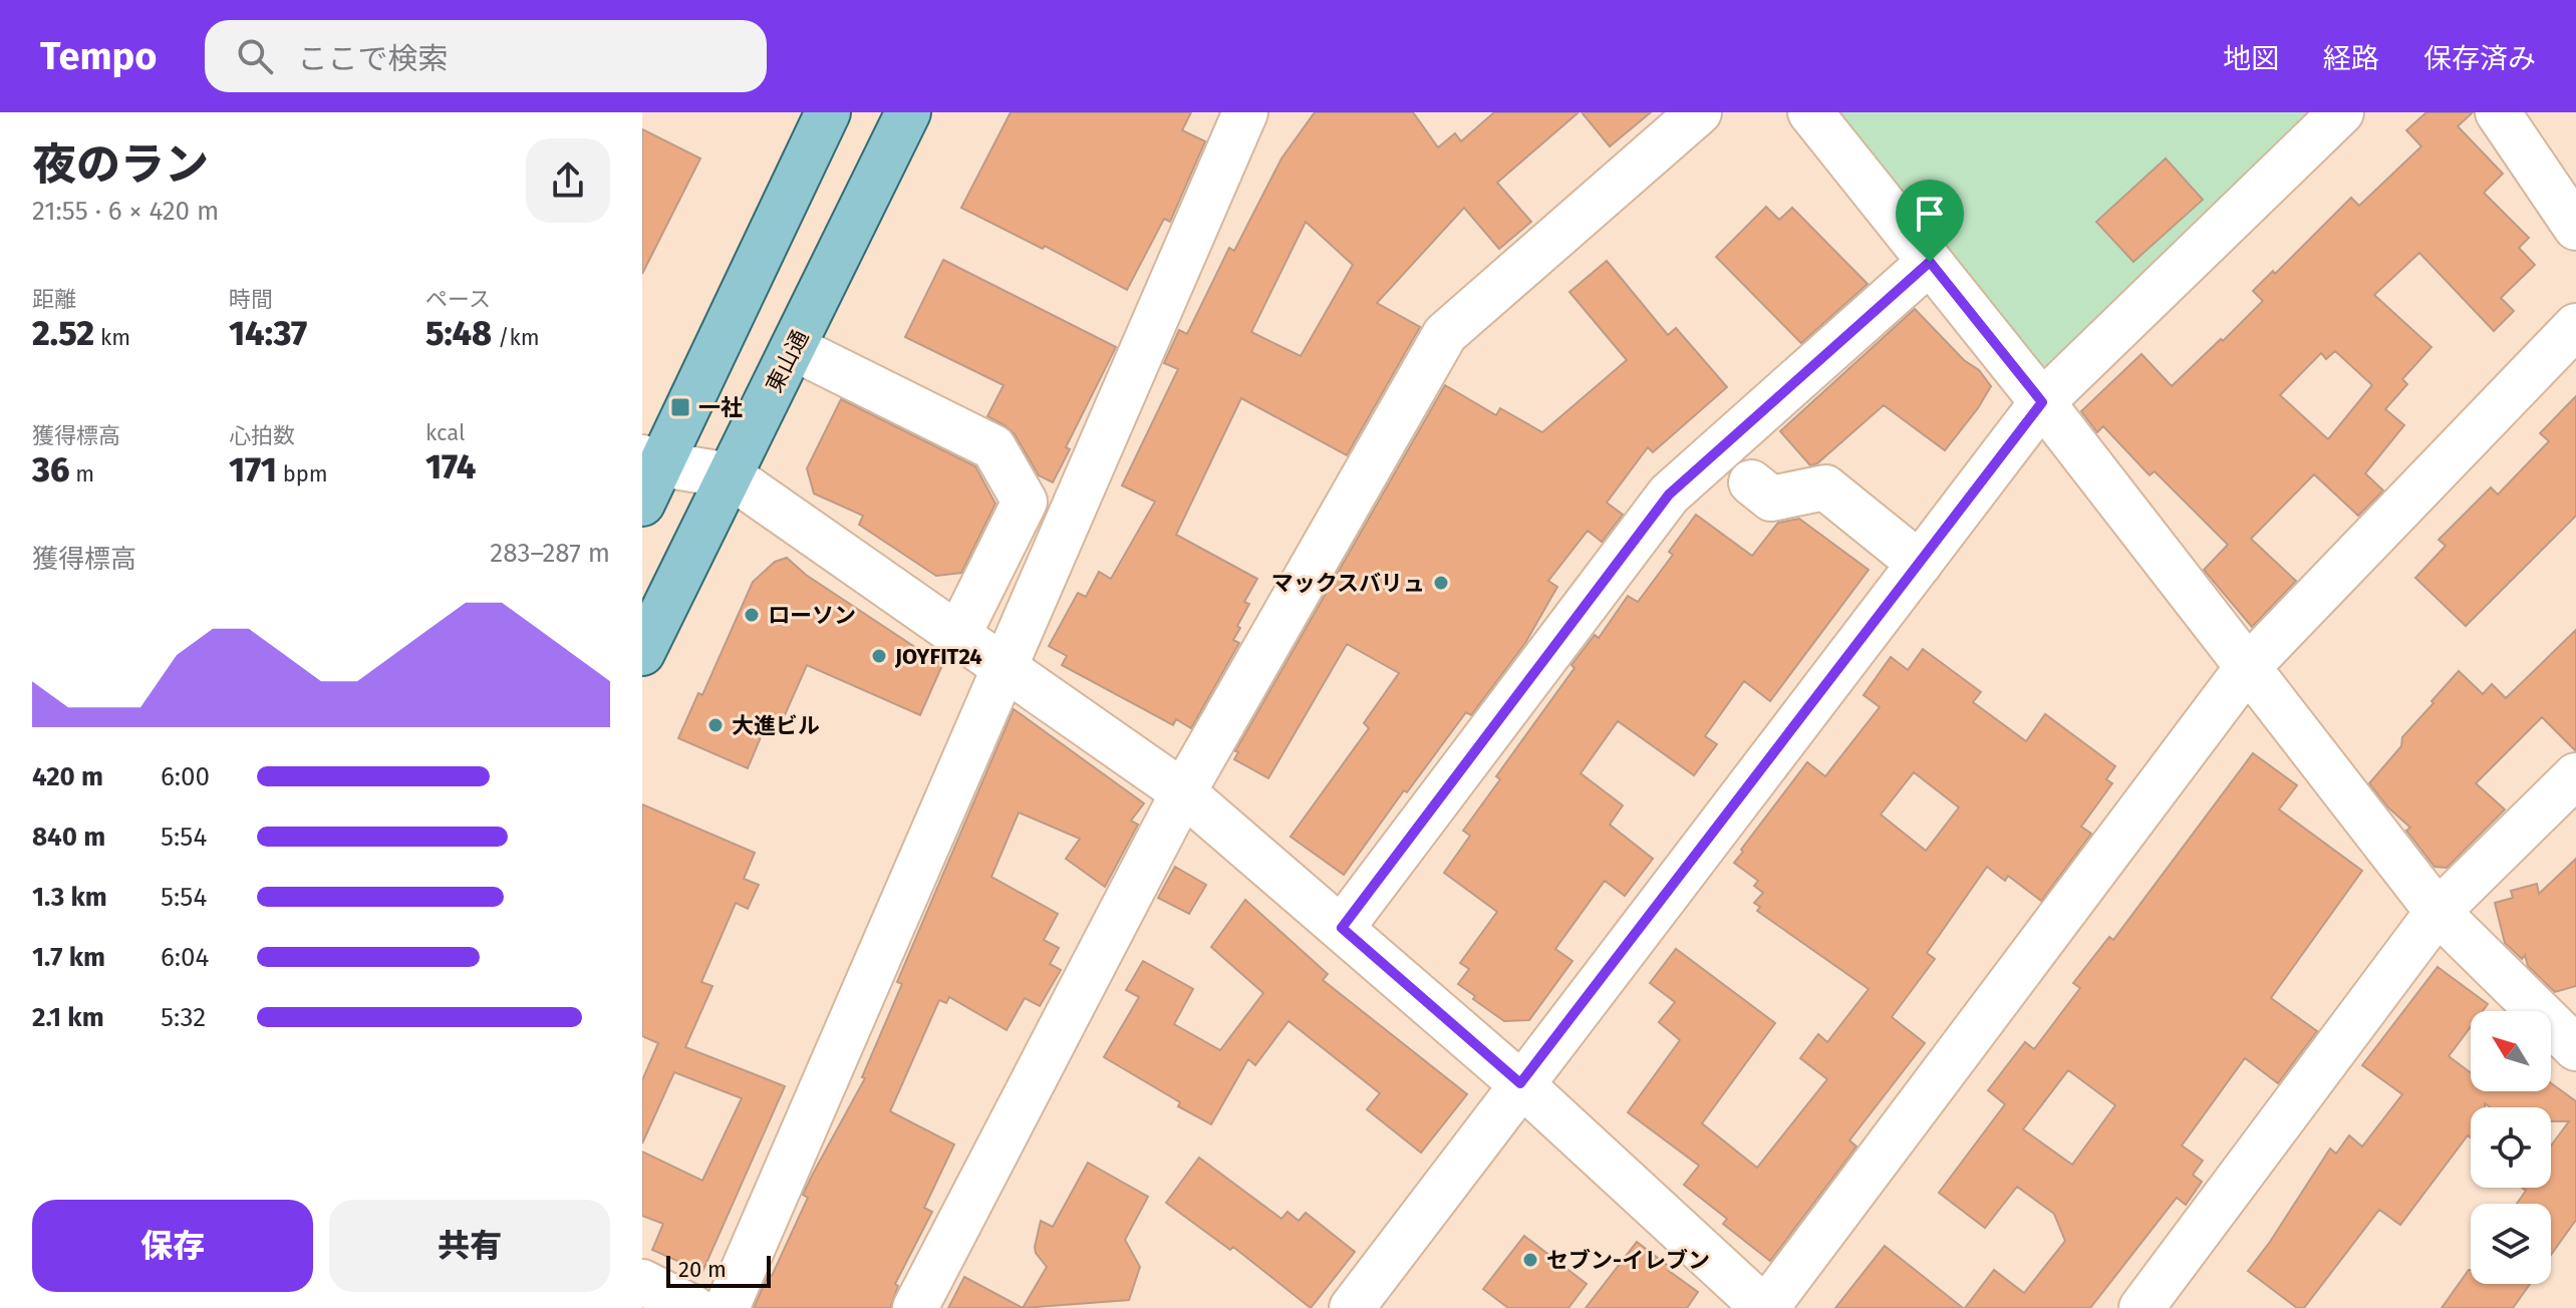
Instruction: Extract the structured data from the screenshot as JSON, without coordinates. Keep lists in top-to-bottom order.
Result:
{
  "streets": {
    "main road": ["東山通"]
  },
  "places": {
    "transit": ["一社"],
    "other": [
      "マックスバリュ",
      "ローソン",
      "JOYFIT24",
      "大進ビル",
      "セブン-イレブン"
    ]
  },
  "scale_bar": "20 m",
  "north": "top left",
  "page": {
    "header": "Tempo",
    "search": "ここで検索",
    "nav": ["地図", "経路", "保存済み"],
    "heading": ["夜のラン", "21:55 · 6 × 420 m"],
    "stats": [
      ["距離", "2.52 km"],
      ["時間", "14:37"],
      ["ペース", "5:48 /km"],
      ["獲得標高", "36 m"],
      ["心拍数", "171 bpm"],
      ["kcal", "174"]
    ],
    "chart": ["獲得標高", "283–287 m"],
    "list": [
      {
        "name": "420 m",
        "note": "6:00"
      },
      {
        "name": "840 m",
        "note": "5:54"
      },
      {
        "name": "1.3 km",
        "note": "5:54"
      },
      {
        "name": "1.7 km",
        "note": "6:04"
      },
      {
        "name": "2.1 km",
        "note": "5:32"
      }
    ],
    "buttons": ["保存", "共有"],
    "scale": "20 m"
  }
}
